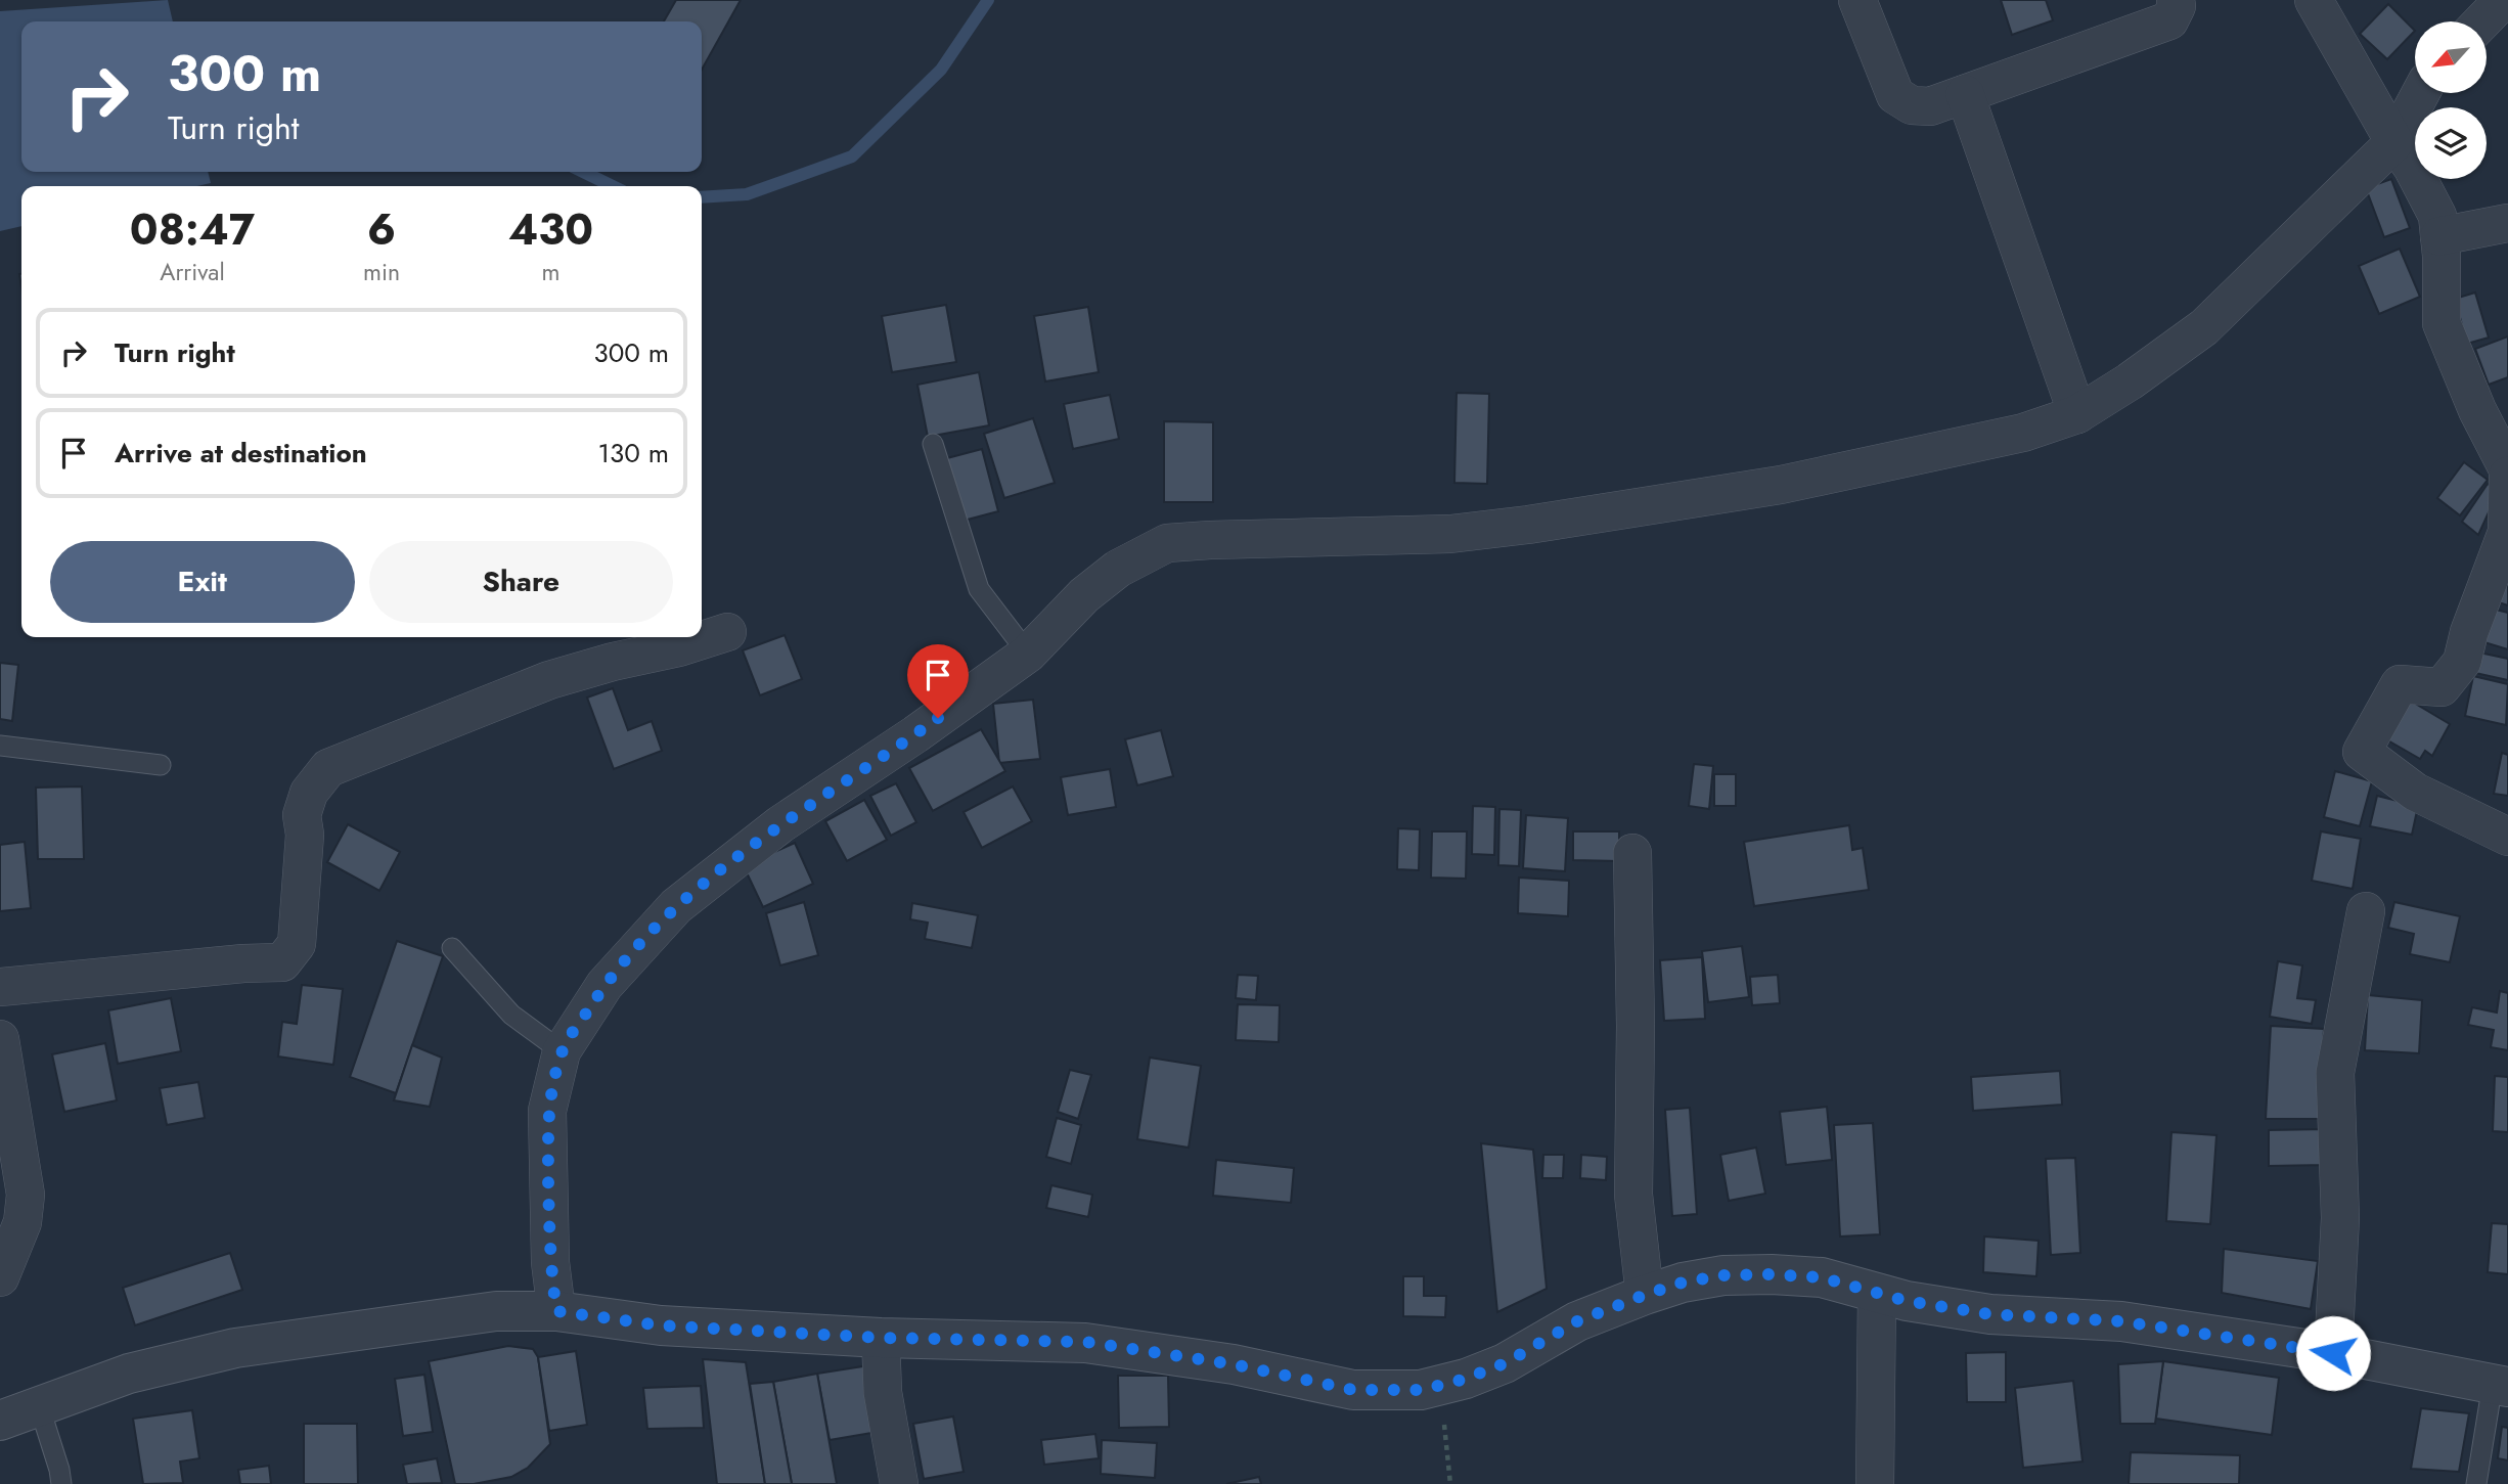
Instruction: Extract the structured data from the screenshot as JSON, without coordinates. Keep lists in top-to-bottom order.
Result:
{
  "north": "bottom left",
  "page": {
    "turn": ["300 m", "Turn right"],
    "eta": [
      "08:47",
      "Arrival",
      "6",
      "min",
      "430",
      "m"
    ],
    "list": [
      {
        "name": "Turn right",
        "value": "300 m"
      },
      {
        "name": "Arrive at destination",
        "value": "130 m"
      }
    ],
    "buttons": ["Exit", "Share"]
  }
}
